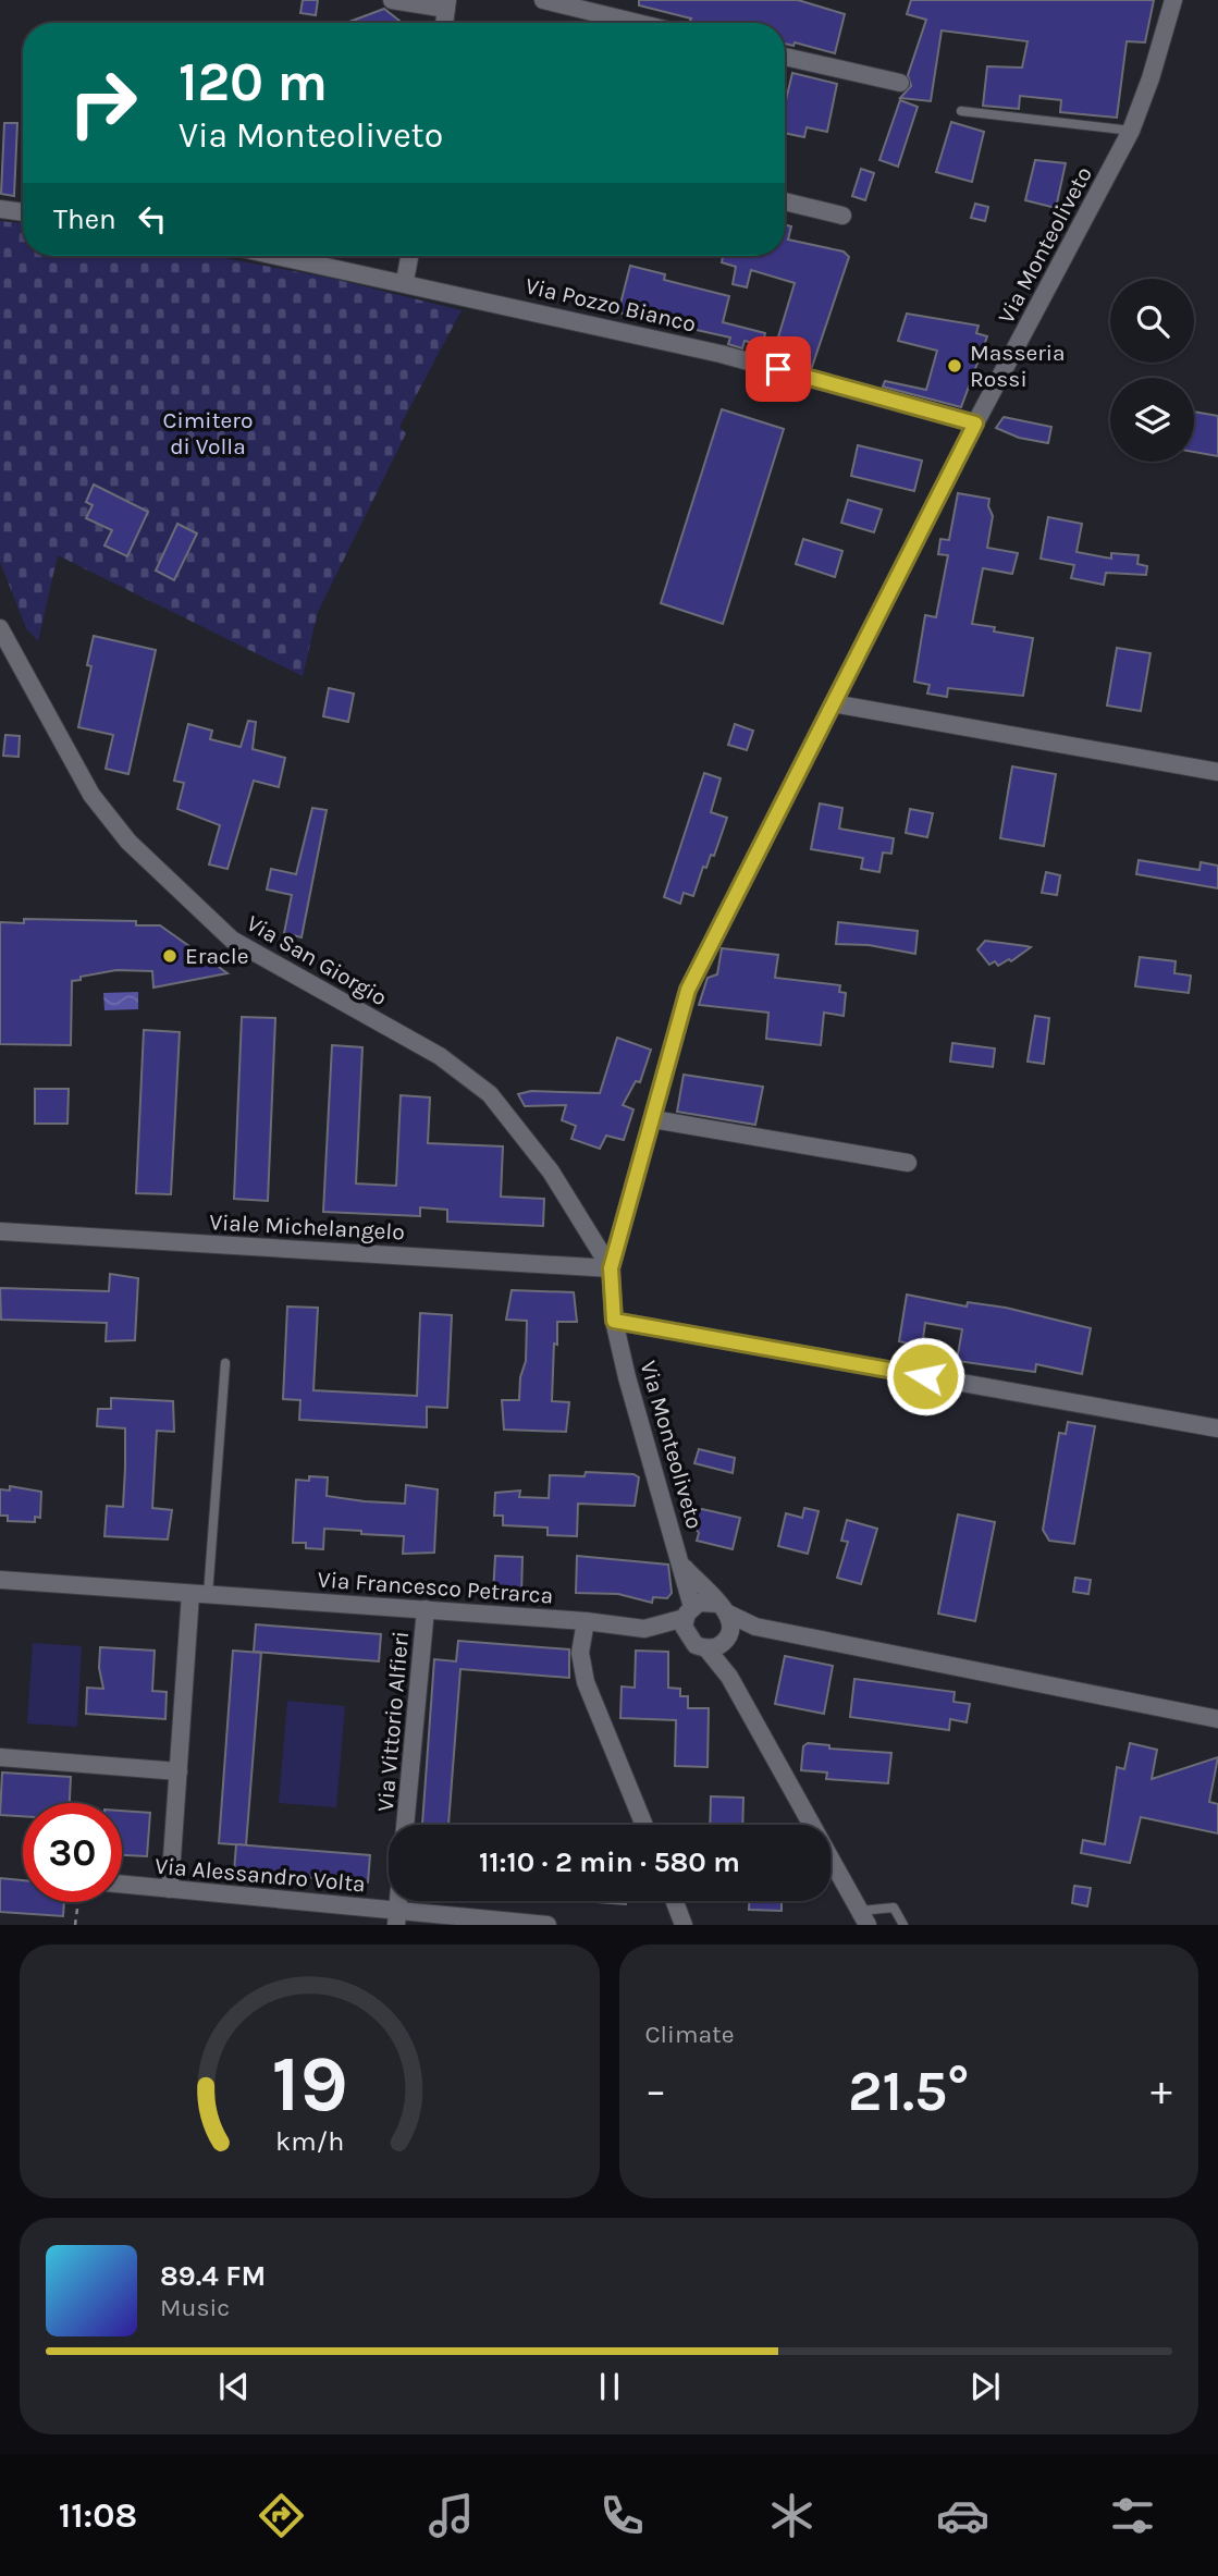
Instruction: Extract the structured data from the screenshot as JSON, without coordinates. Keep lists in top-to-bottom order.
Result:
{
  "streets": {
    "street": [
      "Via Monteoliveto",
      "Via Pozzo Bianco",
      "Via San Giorgio",
      "Viale Michelangelo",
      "Via Francesco Petrarca",
      "Via Vittorio Alfieri",
      "Via Alessandro Volta"
    ]
  },
  "crossings": [
    ["Via Monteoliveto", "Via Pozzo Bianco"],
    ["Via Monteoliveto", "Via San Giorgio"],
    ["Via Monteoliveto", "Viale Michelangelo"],
    ["Via Monteoliveto", "Via Francesco Petrarca"],
    ["Via San Giorgio", "Viale Michelangelo"],
    ["Via Francesco Petrarca", "Via Vittorio Alfieri"]
  ],
  "parks": ["Cimitero di Volla"],
  "places": ["Masseria Rossi", "Eracle"],
  "page": {
    "turn": ["120 m", "Via Monteoliveto"],
    "then": "Then",
    "limit": "30",
    "trip": "11:10 · 2 min · 580 m",
    "tile": "Climate",
    "heat": ["−", "21.5°", "+"],
    "song": ["89.4 FM", "Music"],
    "tabs": "11:08",
    "gauge": ["19", "km/h"]
  }
}
